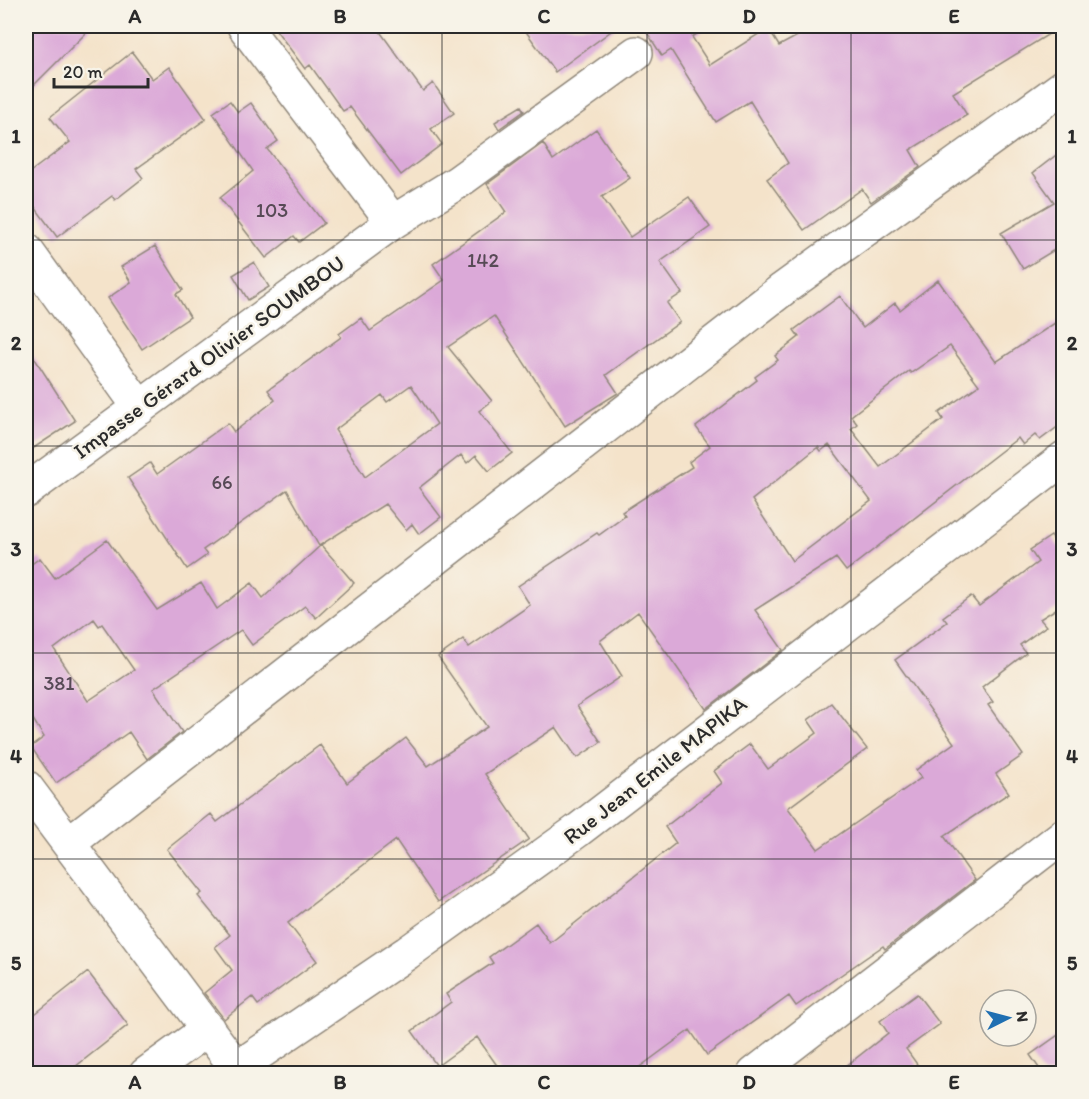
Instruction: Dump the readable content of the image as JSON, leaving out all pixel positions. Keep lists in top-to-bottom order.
{
  "streets": {
    "street": ["Impasse Gérard Olivier SOUMBOU", "Rue Jean Emile MAPIKA"]
  },
  "house_numbers": [
    "103",
    "142",
    "66",
    "381"
  ],
  "scale_bar": "20 m",
  "north": "right",
  "grid": {
    "columns": [
      "A",
      "B",
      "C",
      "D",
      "E"
    ],
    "rows": [
      "1",
      "2",
      "3",
      "4",
      "5"
    ]
  }
}
